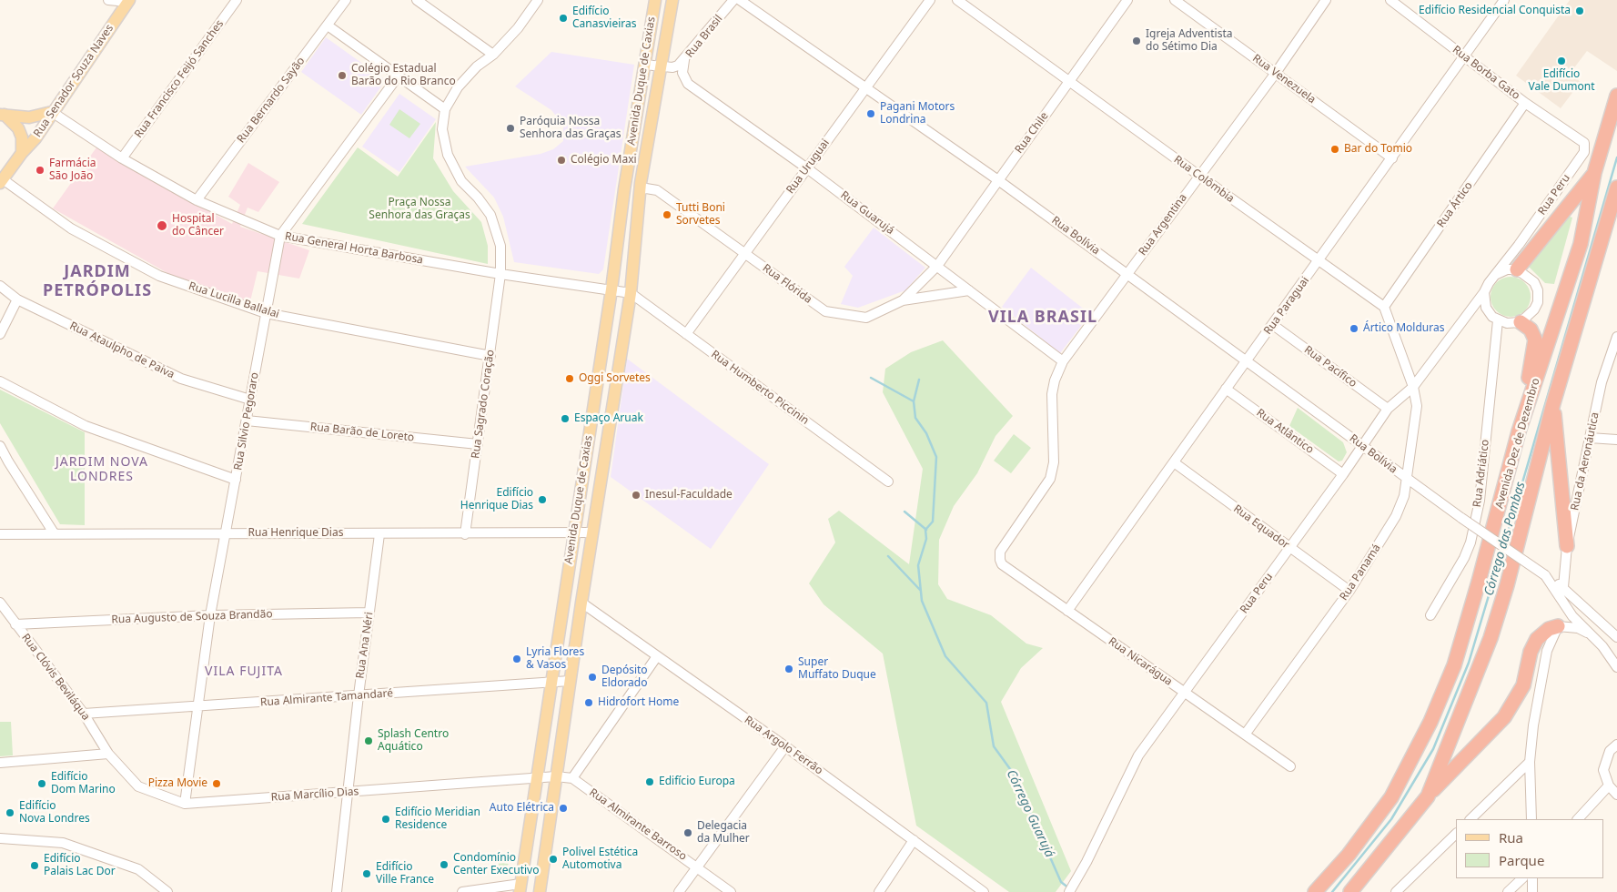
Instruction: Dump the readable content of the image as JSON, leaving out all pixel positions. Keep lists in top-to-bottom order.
{
  "streets": {
    "highway": ["Avenida Dez de Dezembro"],
    "main road": ["Rua Senador Souza Naves", "Avenida Duque de Caxias"],
    "street": [
      "Rua Brasil",
      "Rua Borba Gato",
      "Rua Francisco Feijó Sanches",
      "Rua Venezuela",
      "Rua Bernardo Sayão",
      "Rua Chile",
      "Rua Uruguai",
      "Rua Colômbia",
      "Rua Peru",
      "Rua Ártico",
      "Rua Guarujá",
      "Rua Argentina",
      "Rua Bolívia",
      "Rua General Horta Barbosa",
      "Rua Flórida",
      "Rua Lucilla Ballalai",
      "Rua Paraguai",
      "Rua Ataulpho de Paiva",
      "Rua Pacífico",
      "Rua Humberto Piccinin",
      "Rua Sagrado Coração",
      "Rua Silvio Pegoraro",
      "Rua Atlântico",
      "Rua Barão de Loreto",
      "Rua da Aeronáutica",
      "Rua Adriático",
      "Rua Equador",
      "Rua Henrique Dias",
      "Rua Panamá",
      "Rua Augusto de Souza Brandão",
      "Rua Ana Néri",
      "Rua Nicarágua",
      "Rua Clóvis Beviláqua",
      "Rua Almirante Tamandaré",
      "Rua Argolo Ferrão",
      "Rua Marcílio Dias",
      "Rua Almirante Barroso"
    ]
  },
  "crossings": [
    ["Rua Brasil", "Avenida Duque de Caxias"],
    ["Rua Brasil", "Rua Guarujá"],
    ["Rua Borba Gato", "Rua Peru"],
    ["Rua Borba Gato", "Rua Ártico"],
    ["Rua Borba Gato", "Rua Paraguai"],
    ["Rua Francisco Feijó Sanches", "Rua General Horta Barbosa"],
    ["Rua Venezuela", "Rua Argentina"],
    ["Rua Venezuela", "Rua Paraguai"],
    ["Rua Senador Souza Naves", "Rua General Horta Barbosa"],
    ["Rua Senador Souza Naves", "Rua Lucilla Ballalai"],
    ["Avenida Duque de Caxias", "Rua General Horta Barbosa"],
    ["Avenida Duque de Caxias", "Rua Flórida"],
    ["Avenida Duque de Caxias", "Rua Humberto Piccinin"],
    ["Avenida Duque de Caxias", "Rua Henrique Dias"],
    ["Avenida Duque de Caxias", "Rua Almirante Tamandaré"],
    ["Avenida Duque de Caxias", "Rua Argolo Ferrão"],
    ["Avenida Duque de Caxias", "Rua Marcílio Dias"],
    ["Avenida Duque de Caxias", "Rua Almirante Barroso"],
    ["Rua Bernardo Sayão", "Rua General Horta Barbosa"],
    ["Rua Chile", "Rua Colômbia"],
    ["Rua Chile", "Rua Guarujá"],
    ["Rua Chile", "Rua Bolívia"],
    ["Rua Chile", "Rua Flórida"],
    ["Rua Uruguai", "Rua Guarujá"],
    ["Rua Uruguai", "Rua Bolívia"],
    ["Rua Uruguai", "Rua Flórida"],
    ["Rua Uruguai", "Rua Humberto Piccinin"],
    ["Rua Colômbia", "Rua Ártico"],
    ["Rua Colômbia", "Rua Argentina"],
    ["Rua Colômbia", "Rua Paraguai"],
    ["Rua Peru", "Rua Bolívia"],
    ["Rua Peru", "Rua Pacífico"],
    ["Rua Peru", "Rua Atlântico"],
    ["Rua Peru", "Rua Adriático"],
    ["Rua Peru", "Rua Equador"],
    ["Rua Peru", "Rua Panamá"],
    ["Rua Peru", "Rua Nicarágua"],
    ["Rua Guarujá", "Rua Argentina"],
    ["Rua Guarujá", "Rua Flórida"],
    ["Rua Argentina", "Rua Bolívia"],
    ["Rua Argentina", "Rua Nicarágua"],
    ["Rua Bolívia", "Rua Paraguai"],
    ["Rua Bolívia", "Rua da Aeronáutica"],
    ["Rua Bolívia", "Rua Panamá"],
    ["Rua General Horta Barbosa", "Rua Humberto Piccinin"],
    ["Rua General Horta Barbosa", "Rua Sagrado Coração"],
    ["Rua General Horta Barbosa", "Rua Silvio Pegoraro"],
    ["Rua Lucilla Ballalai", "Rua Sagrado Coração"],
    ["Rua Lucilla Ballalai", "Rua Silvio Pegoraro"],
    ["Rua Paraguai", "Rua Pacífico"],
    ["Rua Paraguai", "Rua Atlântico"],
    ["Rua Paraguai", "Rua Equador"],
    ["Rua Paraguai", "Rua Nicarágua"],
    ["Rua Ataulpho de Paiva", "Rua Silvio Pegoraro"],
    ["Rua Sagrado Coração", "Rua Barão de Loreto"],
    ["Rua Sagrado Coração", "Rua Henrique Dias"],
    ["Rua Silvio Pegoraro", "Rua Barão de Loreto"],
    ["Rua Silvio Pegoraro", "Rua Henrique Dias"],
    ["Rua Silvio Pegoraro", "Rua Augusto de Souza Brandão"],
    ["Rua Silvio Pegoraro", "Rua Almirante Tamandaré"],
    ["Rua Silvio Pegoraro", "Rua Marcílio Dias"],
    ["Rua Equador", "Rua Panamá"],
    ["Rua Henrique Dias", "Rua Ana Néri"],
    ["Rua Panamá", "Rua Nicarágua"],
    ["Rua Augusto de Souza Brandão", "Rua Ana Néri"],
    ["Rua Augusto de Souza Brandão", "Rua Clóvis Beviláqua"],
    ["Rua Ana Néri", "Rua Almirante Tamandaré"],
    ["Rua Ana Néri", "Rua Marcílio Dias"],
    ["Rua Clóvis Beviláqua", "Rua Almirante Tamandaré"],
    ["Rua Clóvis Beviláqua", "Rua Marcílio Dias"],
    ["Rua Marcílio Dias", "Rua Almirante Barroso"]
  ],
  "districts": [
    "JARDIM PETRÓPOLIS",
    "VILA BRASIL",
    "JARDIM NOVA LONDRES",
    "VILA FUJITA"
  ],
  "water": ["Córrego das Pombas", "Córrego Guarujá"],
  "parks": ["Praça Nossa Senhora das Graças"],
  "places": [
    "Edifício Residencial Conquista",
    "Edifício Canasvieiras",
    "Igreja Adventista do Sétimo Dia",
    "Edifício Vale Dumont",
    "Colégio Estadual Barão do Rio Branco",
    "Pagani Motors Londrina",
    "Paróquia Nossa Senhora das Graças",
    "Bar do Tomio",
    "Colégio Maxi",
    "Farmácia São João",
    "Tutti Boni Sorvetes",
    "Hospital do Câncer",
    "Ártico Molduras",
    "Oggi Sorvetes",
    "Espaço Aruak",
    "Inesul-Faculdade",
    "Edifício Henrique Dias",
    "Lyria Flores & Vasos",
    "Super Muffato Duque",
    "Depósito Eldorado",
    "Hidrofort Home",
    "Splash Centro Aquático",
    "Edifício Europa",
    "Edifício Dom Marino",
    "Pizza Movie",
    "Auto Elétrica",
    "Edifício Nova Londres",
    "Edifício Meridian Residence",
    "Delegacia da Mulher",
    "Polivel Estética Automotiva",
    "Condomínio Center Executivo",
    "Edifício Palais Lac Dor",
    "Edifício Ville France"
  ],
  "legend": ["Rua", "Parque"]
}
